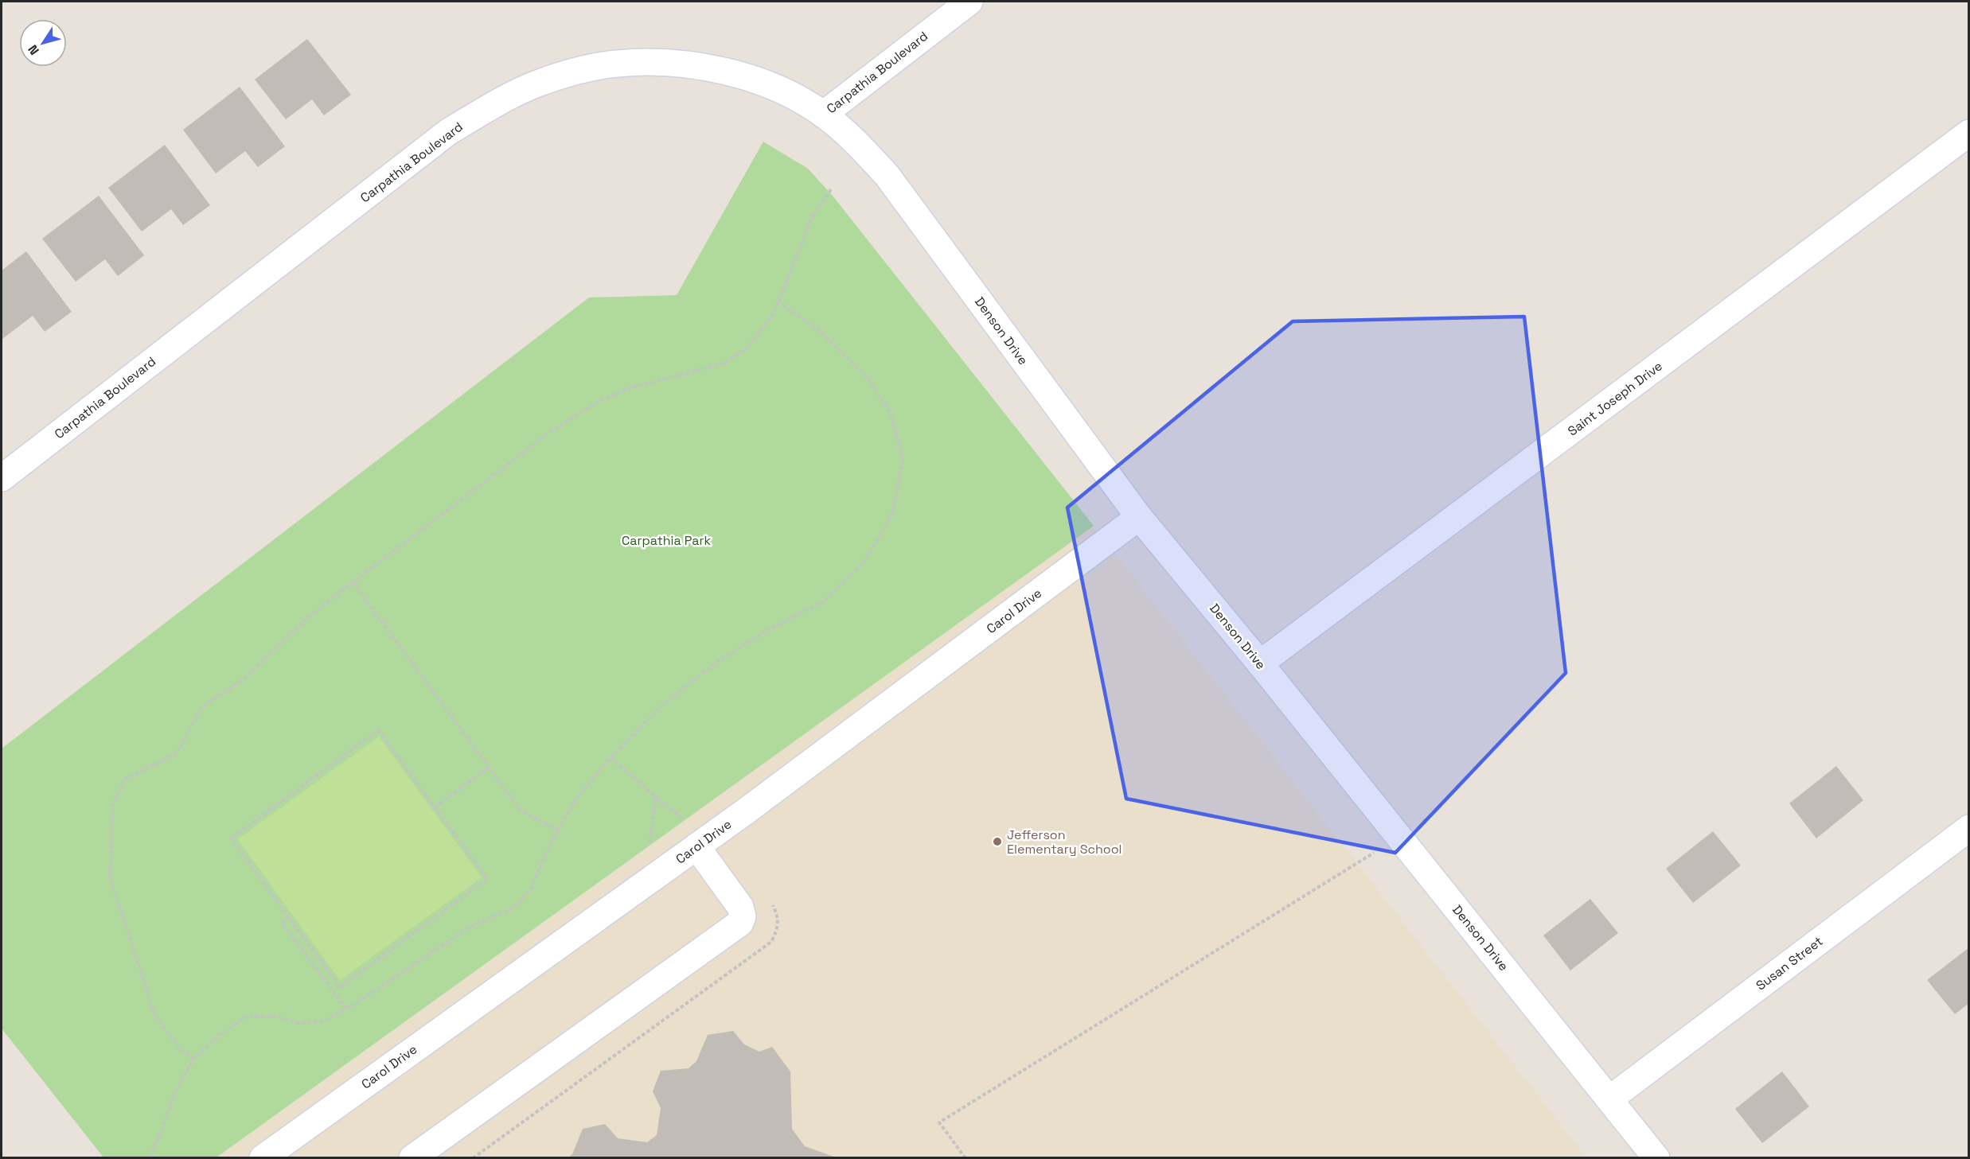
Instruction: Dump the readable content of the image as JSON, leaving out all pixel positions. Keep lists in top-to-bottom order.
{
  "streets": {
    "street": [
      "Carpathia Boulevard",
      "Denson Drive",
      "Saint Joseph Drive",
      "Carol Drive",
      "Susan Street"
    ]
  },
  "crossings": [
    ["Carpathia Boulevard", "Denson Drive"],
    ["Denson Drive", "Saint Joseph Drive"],
    ["Denson Drive", "Carol Drive"],
    ["Denson Drive", "Susan Street"]
  ],
  "parks": ["Carpathia Park"],
  "places": ["Jefferson Elementary School"],
  "north": "bottom left"
}
